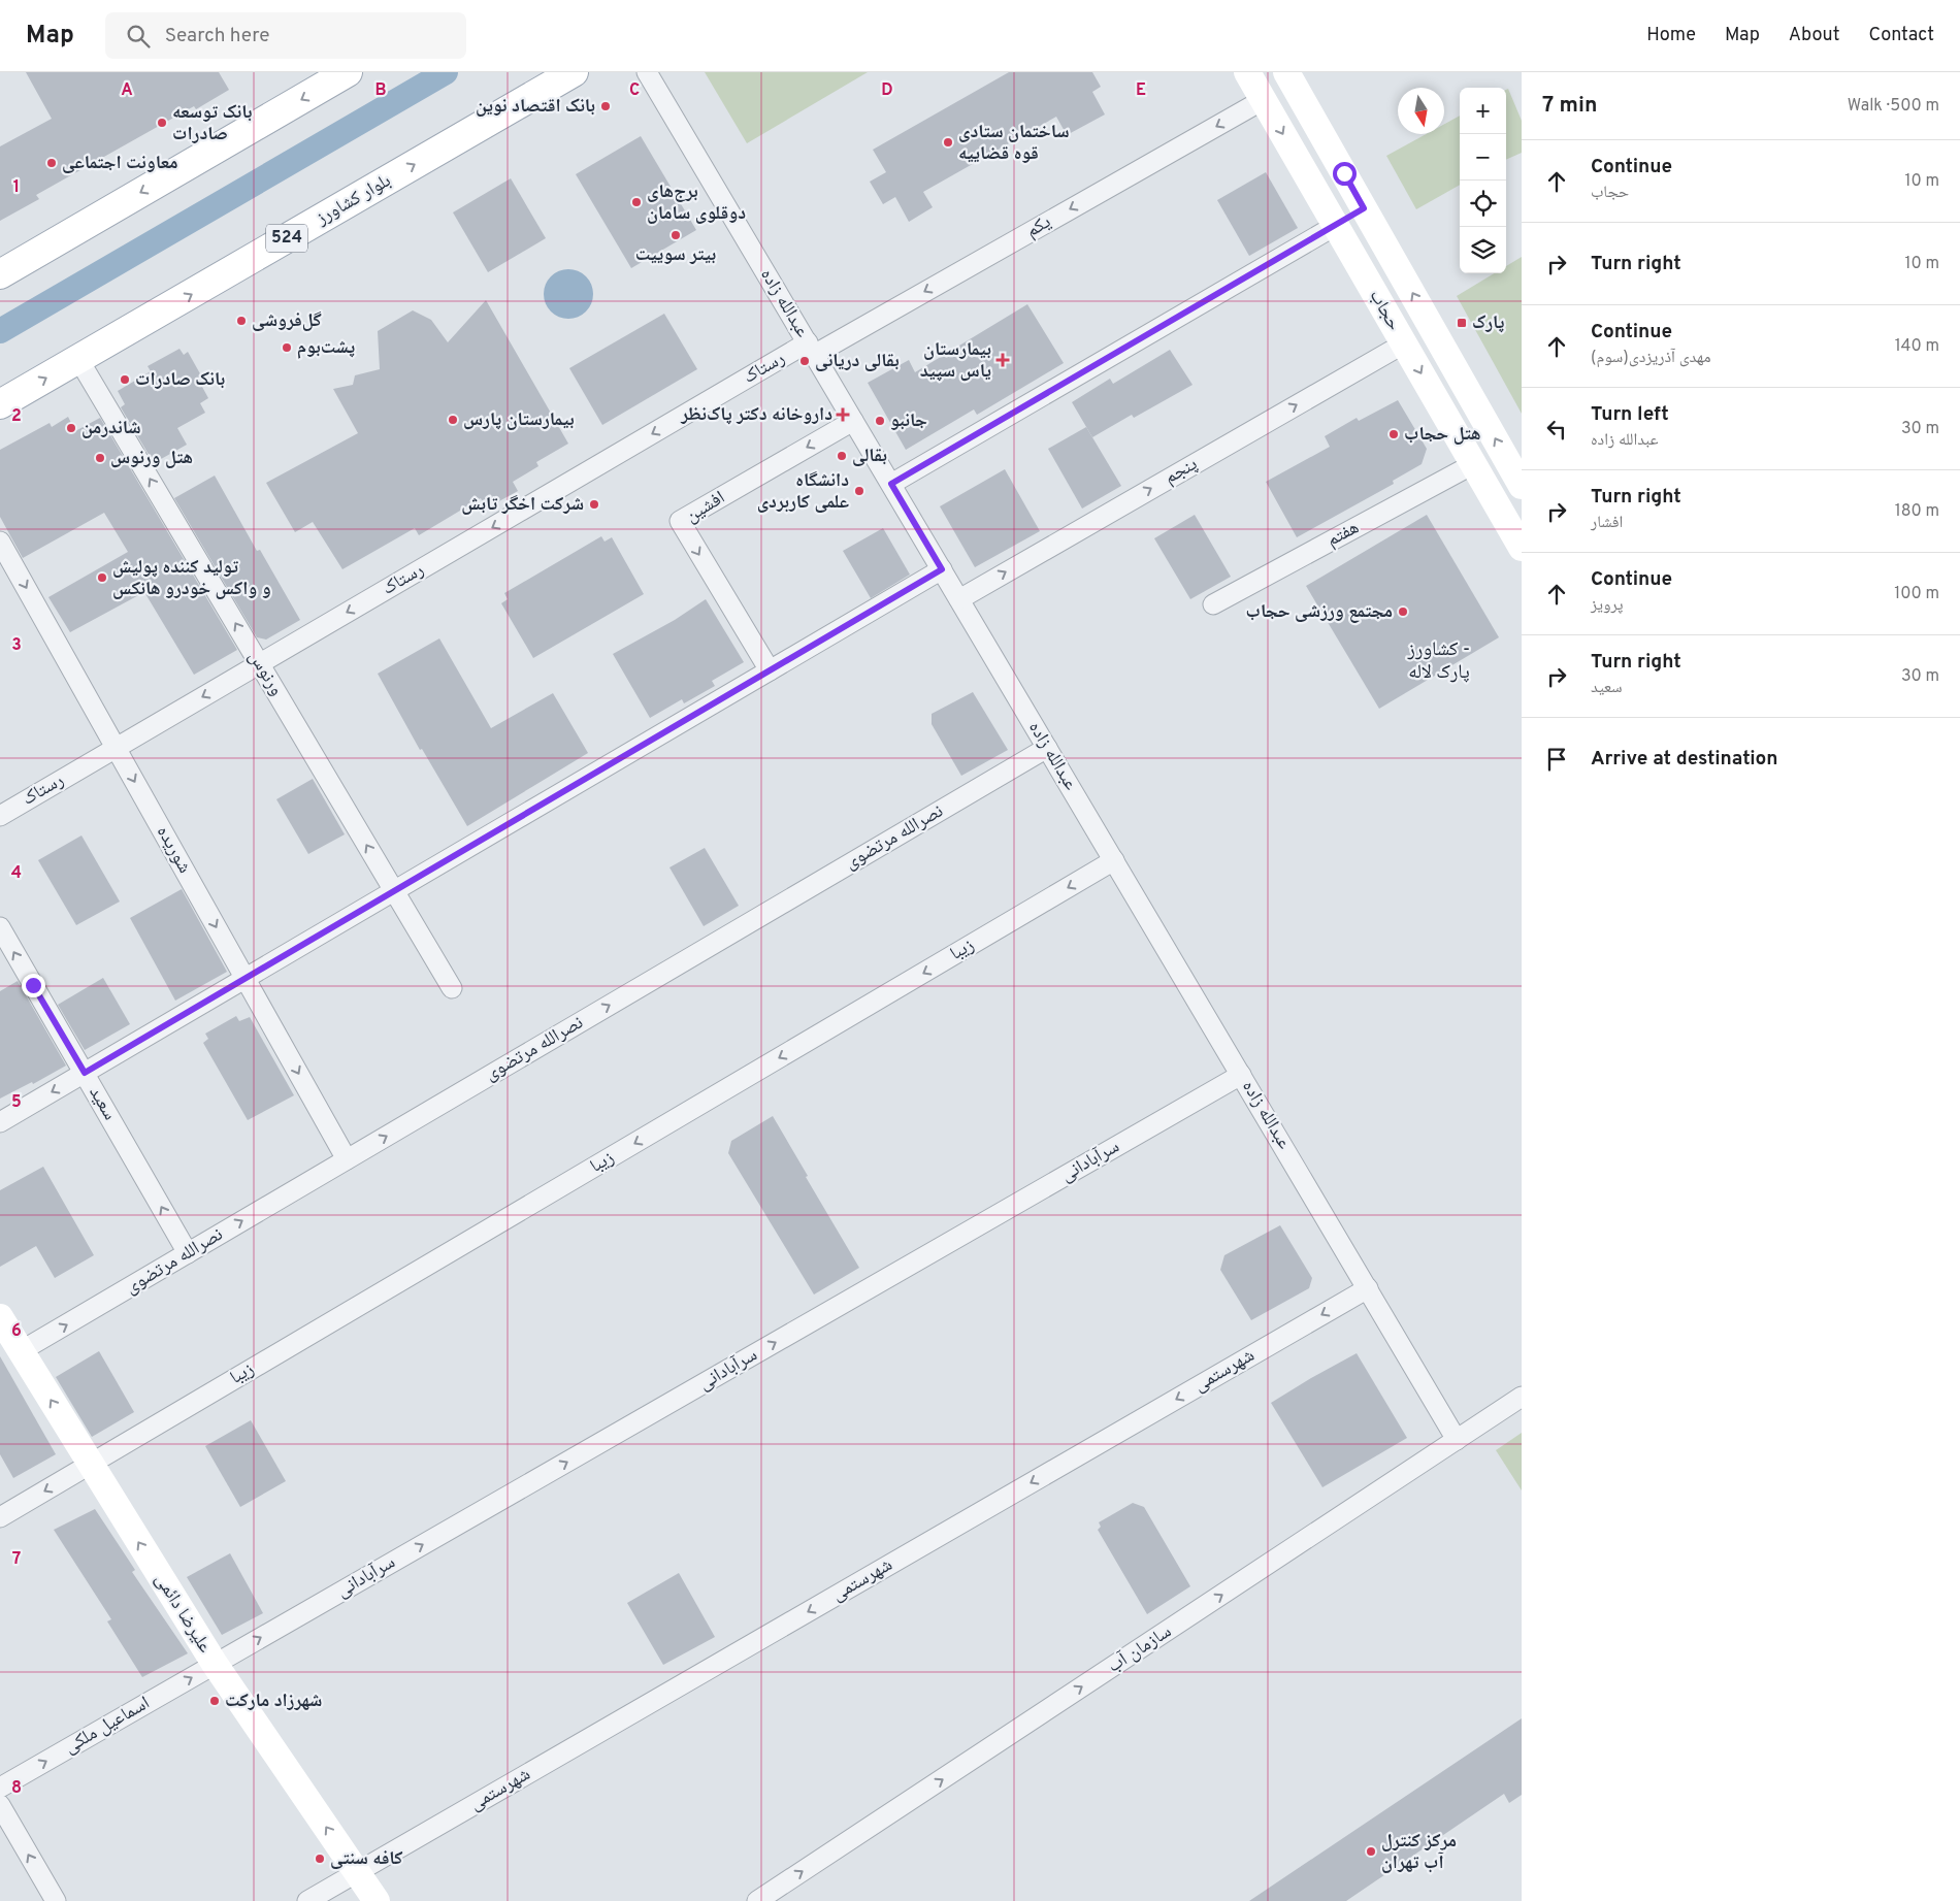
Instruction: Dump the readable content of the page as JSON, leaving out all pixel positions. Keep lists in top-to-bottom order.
{
  "streets": {
    "main road": [
      "بلوار کشاورز",
      "524",
      "حجاب",
      "علیرضا دائمی"
    ],
    "street": [
      "یکم",
      "عبدالله زاده",
      "رستاک",
      "پنجم",
      "افشین",
      "هفتم",
      "ورنوس",
      "نصرالله مرتضوی",
      "شوریده",
      "زیبا",
      "سعید",
      "سرآبادانی",
      "شهرستمی",
      "سازمان آب",
      "اسماعیل ملکی"
    ]
  },
  "crossings": [
    ["بلوار کشاورز", "ورنوس"],
    ["یکم", "عبدالله زاده"],
    ["یکم", "حجاب"],
    ["یکم", "رستاک"],
    ["عبدالله زاده", "رستاک"],
    ["عبدالله زاده", "پنجم"],
    ["عبدالله زاده", "افشین"],
    ["عبدالله زاده", "نصرالله مرتضوی"],
    ["عبدالله زاده", "زیبا"],
    ["عبدالله زاده", "سرآبادانی"],
    ["عبدالله زاده", "شهرستمی"],
    ["عبدالله زاده", "سازمان آب"],
    ["حجاب", "پنجم"],
    ["حجاب", "هفتم"],
    ["رستاک", "ورنوس"],
    ["رستاک", "شوریده"],
    ["نصرالله مرتضوی", "شوریده"],
    ["نصرالله مرتضوی", "سعید"],
    ["نصرالله مرتضوی", "علیرضا دائمی"],
    ["زیبا", "علیرضا دائمی"],
    ["سرآبادانی", "علیرضا دائمی"],
    ["سرآبادانی", "اسماعیل ملکی"],
    ["شهرستمی", "علیرضا دائمی"],
    ["علیرضا دائمی", "اسماعیل ملکی"]
  ],
  "one_way": [
    "رستاک",
    "ورنوس",
    "نصرالله مرتضوی",
    "شوریده",
    "زیبا",
    "سعید",
    "سرآبادانی",
    "شهرستمی",
    "علیرضا دائمی",
    "سازمان آب",
    "اسماعیل ملکی"
  ],
  "districts": ["کشاورز - پارک لاله"],
  "places": {
    "other": [
      "بانک اقتصاد نوین",
      "بانک توسعه صادرات",
      "ساختمان ستادی قوه قضاییه",
      "معاونت اجتماعی",
      "برج‌های دوقلوی سامان",
      "بیتر سوییت",
      "گل‌فروشی",
      "پشت‌بوم",
      "بقالی دریانی",
      "بانک صادرات",
      "بیمارستان پارس",
      "جانبو",
      "شاندرمن",
      "هتل حجاب",
      "بقالی",
      "هتل ورنوس",
      "دانشگاه علمی کاربردی",
      "شرکت اخگر تابش",
      "تولید کننده پولیش و واکس خودرو هانکس",
      "مجتمع ورزشی حجاب",
      "شهرزاد مارکت",
      "مرکز کنترل آب تهران",
      "کافه سنتی"
    ],
    "transit": ["پارک"],
    "health": ["بیمارستان یاس سپید", "داروخانه دکتر پاک‌نظر"]
  },
  "north": "bottom",
  "page": {
    "header": "Map",
    "search": "Search here",
    "nav": [
      "Home",
      "Map",
      "About",
      "Contact"
    ],
    "heading": ["7 min", "Walk · 500 m"],
    "map_buttons": ["+", "−"],
    "list": [
      ["Continue", "حجاب", "10 m"],
      ["Turn right", "10 m"],
      ["Continue", "مهدی آذریزدی(سوم)", "140 m"],
      ["Turn left", "عبدالله زاده", "30 m"],
      ["Turn right", "افشار", "180 m"],
      ["Continue", "پرویز", "100 m"],
      ["Turn right", "سعید", "30 m"],
      "Arrive at destination"
    ]
  },
  "grid": {
    "columns": [
      "A",
      "B",
      "C",
      "D",
      "E"
    ],
    "rows": [
      "1",
      "2",
      "3",
      "4",
      "5",
      "6",
      "7",
      "8"
    ]
  }
}
